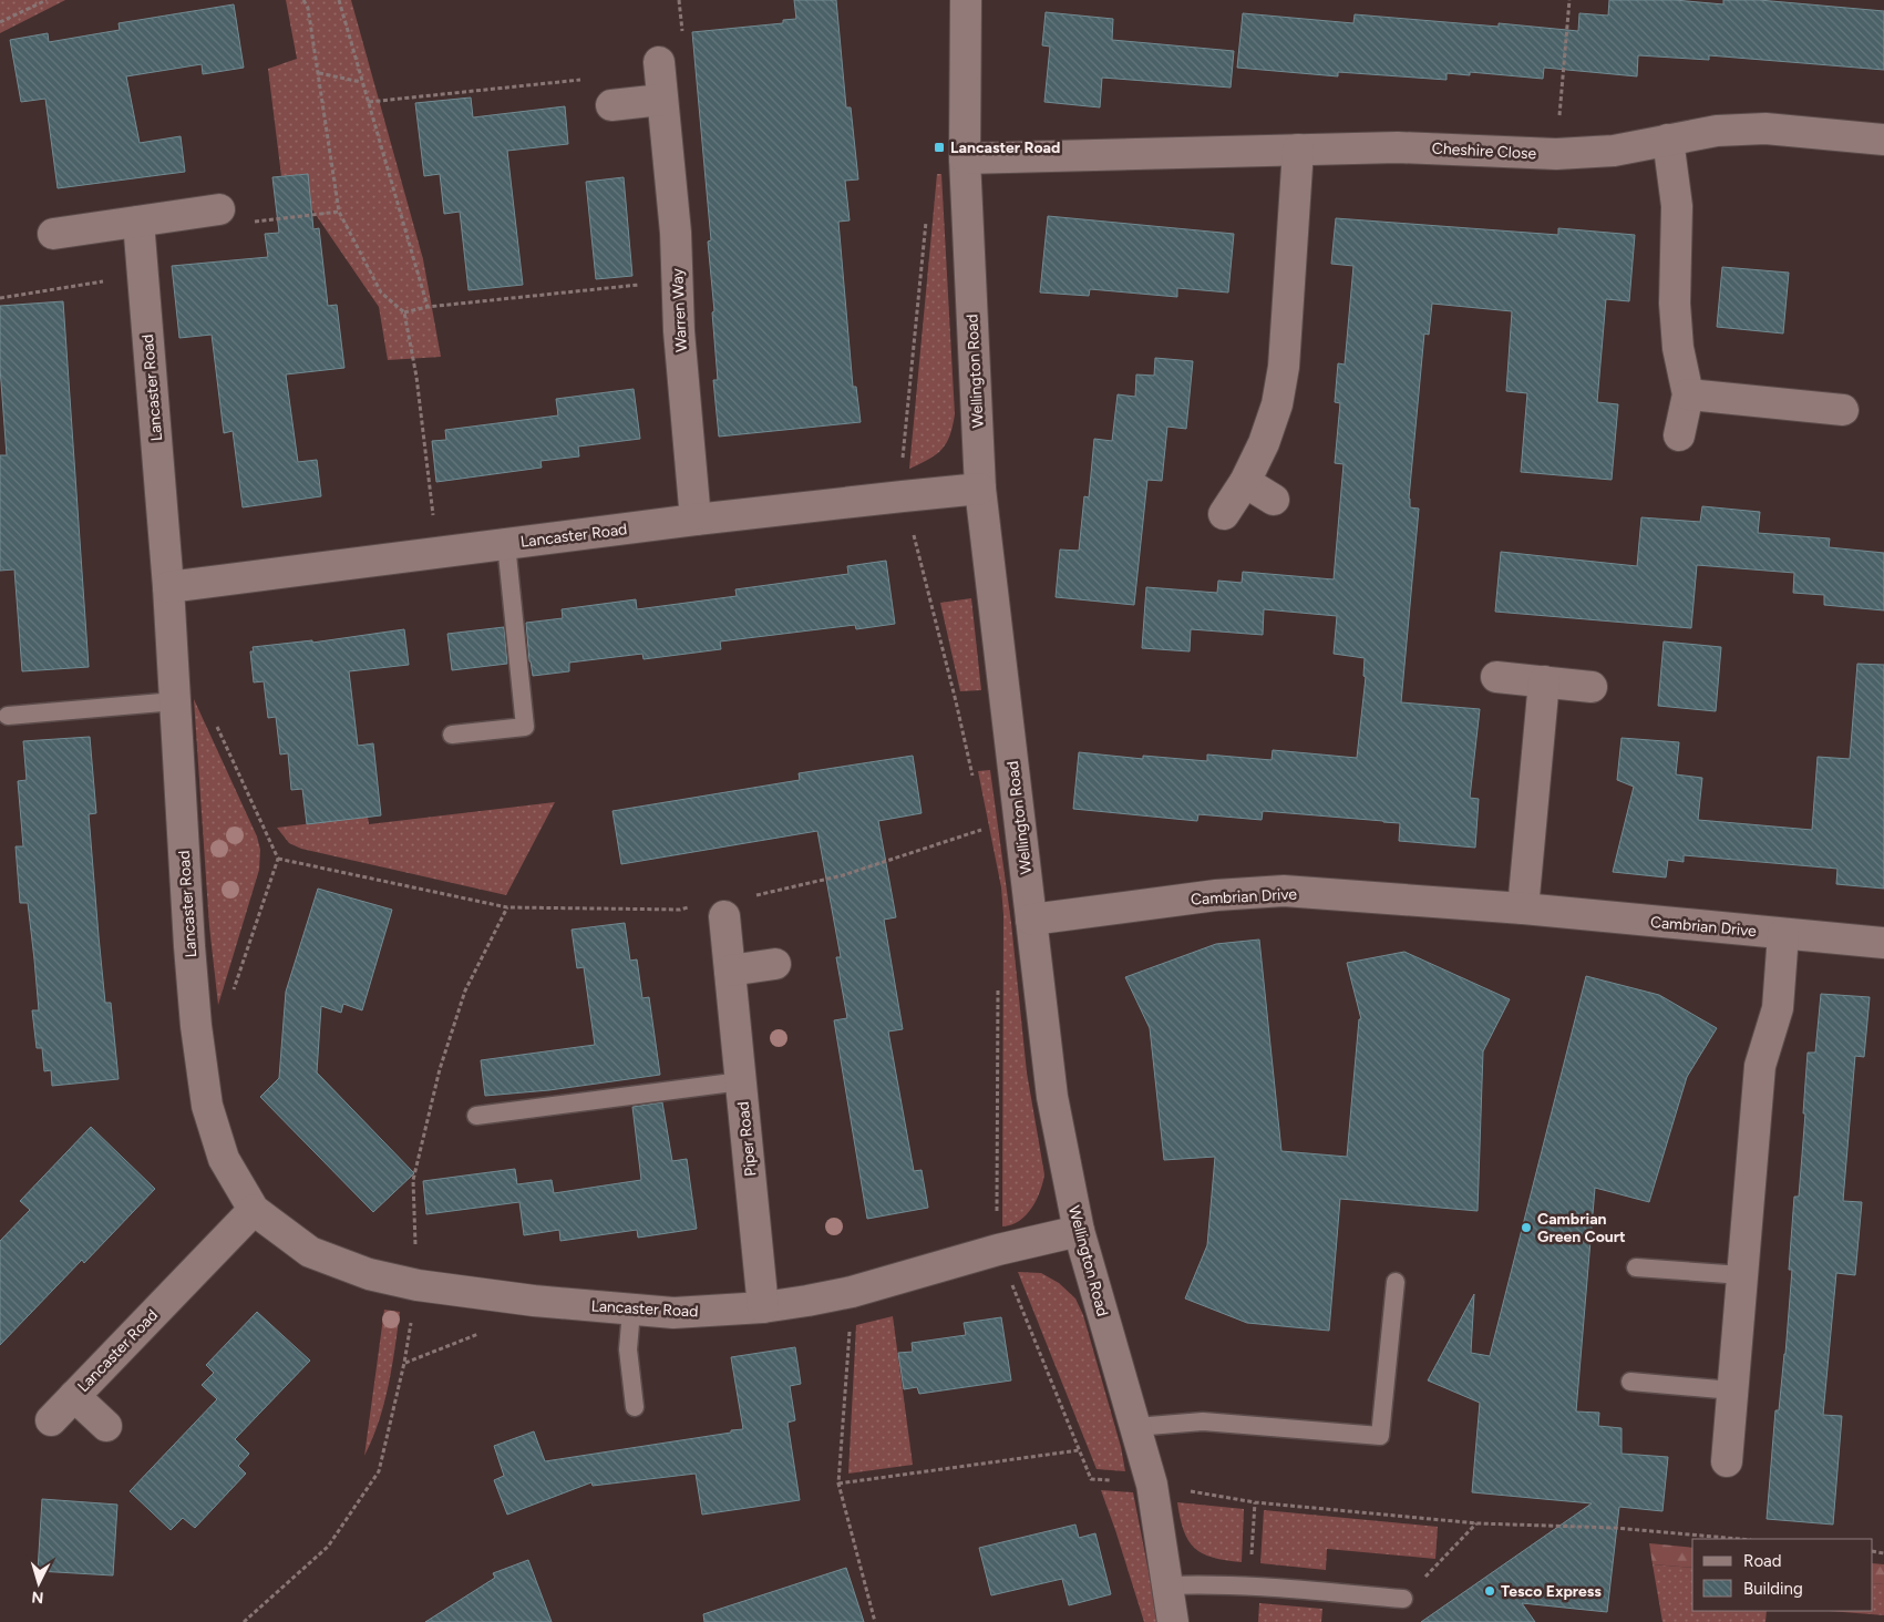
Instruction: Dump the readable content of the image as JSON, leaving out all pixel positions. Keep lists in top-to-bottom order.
{
  "streets": {
    "street": [
      "Cheshire Close",
      "Warren Way",
      "Wellington Road",
      "Lancaster Road",
      "Cambrian Drive",
      "Piper Road"
    ]
  },
  "crossings": [
    ["Cheshire Close", "Wellington Road"],
    ["Warren Way", "Lancaster Road"],
    ["Wellington Road", "Lancaster Road"],
    ["Wellington Road", "Cambrian Drive"],
    ["Lancaster Road", "Piper Road"]
  ],
  "places": {
    "transit": ["Lancaster Road"],
    "other": ["Cambrian Green Court", "Tesco Express"]
  },
  "legend": ["Road", "Building"],
  "north": "bottom"
}
